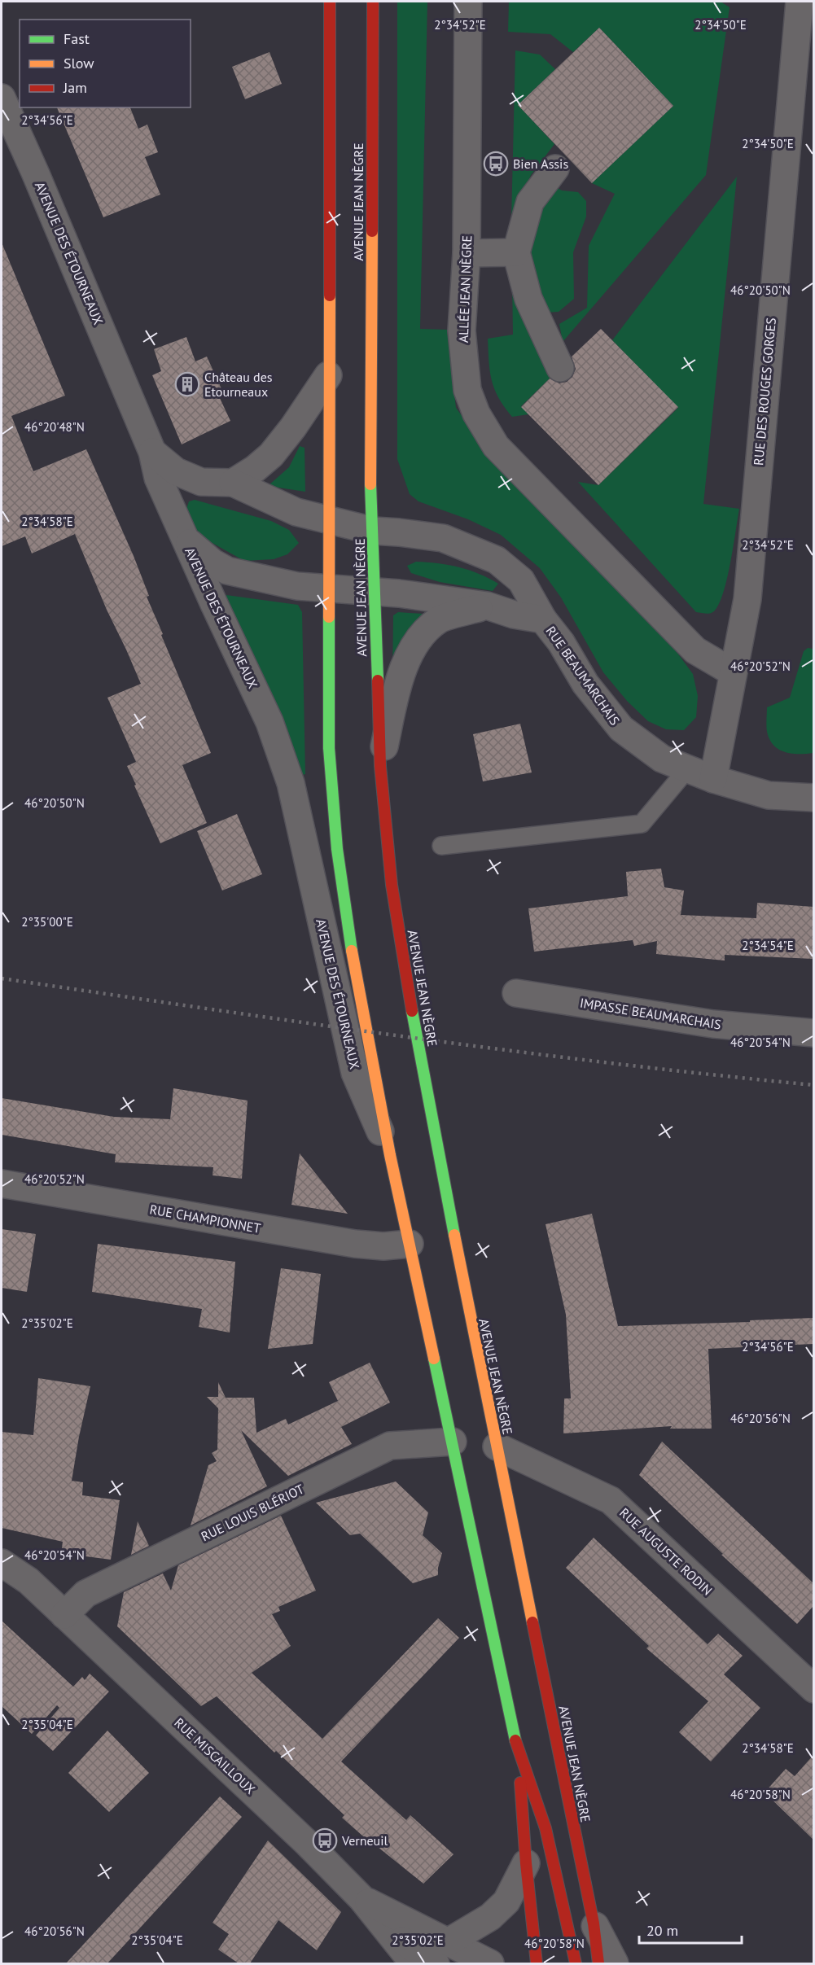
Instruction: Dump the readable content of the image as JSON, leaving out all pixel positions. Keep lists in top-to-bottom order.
{
  "streets": {
    "main road": ["AVENUE JEAN NÈGRE"],
    "street": [
      "AVENUE DES ÉTOURNEAUX",
      "ALLÉE JEAN NÈGRE",
      "RUE DES ROUGES GORGES",
      "RUE BEAUMARCHAIS",
      "IMPASSE BEAUMARCHAIS",
      "RUE CHAMPIONNET",
      "RUE LOUIS BLÉRIOT",
      "RUE AUGUSTE RODIN",
      "RUE MISCAILLOUX"
    ]
  },
  "crossings": [
    ["AVENUE JEAN NÈGRE", "RUE BEAUMARCHAIS"],
    ["AVENUE JEAN NÈGRE", "RUE AUGUSTE RODIN"],
    ["AVENUE DES ÉTOURNEAUX", "RUE BEAUMARCHAIS"],
    ["ALLÉE JEAN NÈGRE", "RUE DES ROUGES GORGES"],
    ["RUE DES ROUGES GORGES", "RUE BEAUMARCHAIS"],
    ["RUE LOUIS BLÉRIOT", "RUE MISCAILLOUX"]
  ],
  "places": {
    "bus stop": ["Bien Assis", "Verneuil"],
    "building": ["Château des Etourneaux"]
  },
  "legend": ["Fast", "Slow", "Jam"],
  "scale_bar": "20 m",
  "coordinates": [
    "2°34'52\"E",
    "2°34'50\"E",
    "2°34'56\"E",
    "46°20'50\"N",
    "46°20'48\"N",
    "2°34'58\"E",
    "46°20'52\"N",
    "2°35'00\"E",
    "2°34'54\"E",
    "46°20'54\"N",
    "2°35'02\"E",
    "46°20'56\"N",
    "2°35'04\"E",
    "46°20'58\"N"
  ]
}
